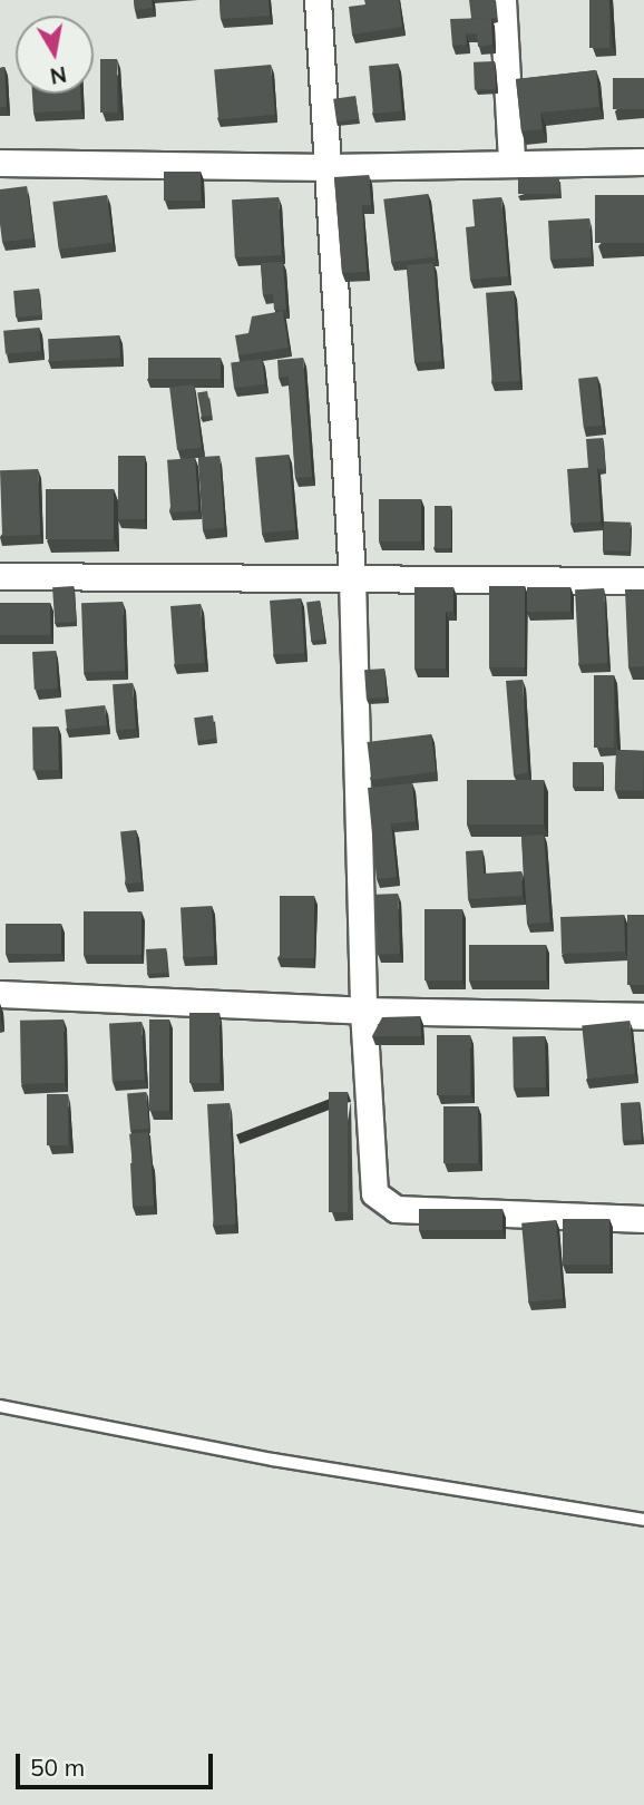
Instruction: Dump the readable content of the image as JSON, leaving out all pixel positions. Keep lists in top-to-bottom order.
{
  "scale_bar": "50 m",
  "north": "bottom"
}
